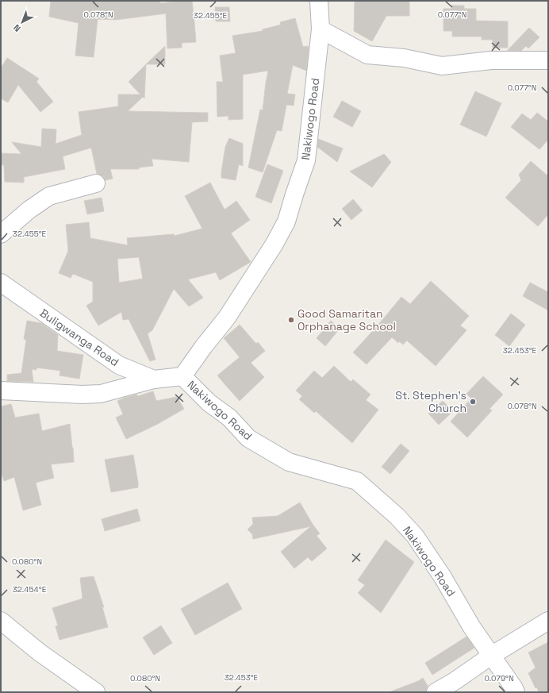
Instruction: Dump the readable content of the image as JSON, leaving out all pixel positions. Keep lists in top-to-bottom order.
{
  "streets": {
    "street": ["Nakiwogo Road", "Buligwanga Road"]
  },
  "crossings": [
    ["Nakiwogo Road", "Buligwanga Road"]
  ],
  "places": ["Good Samaritan Orphanage School", "St. Stephen's Church"],
  "north": "bottom left",
  "coordinates": [
    "0.078°N",
    "0.077°N",
    "32.455°E",
    "32.453°E",
    "0.080°N",
    "32.454°E",
    "0.079°N"
  ]
}
